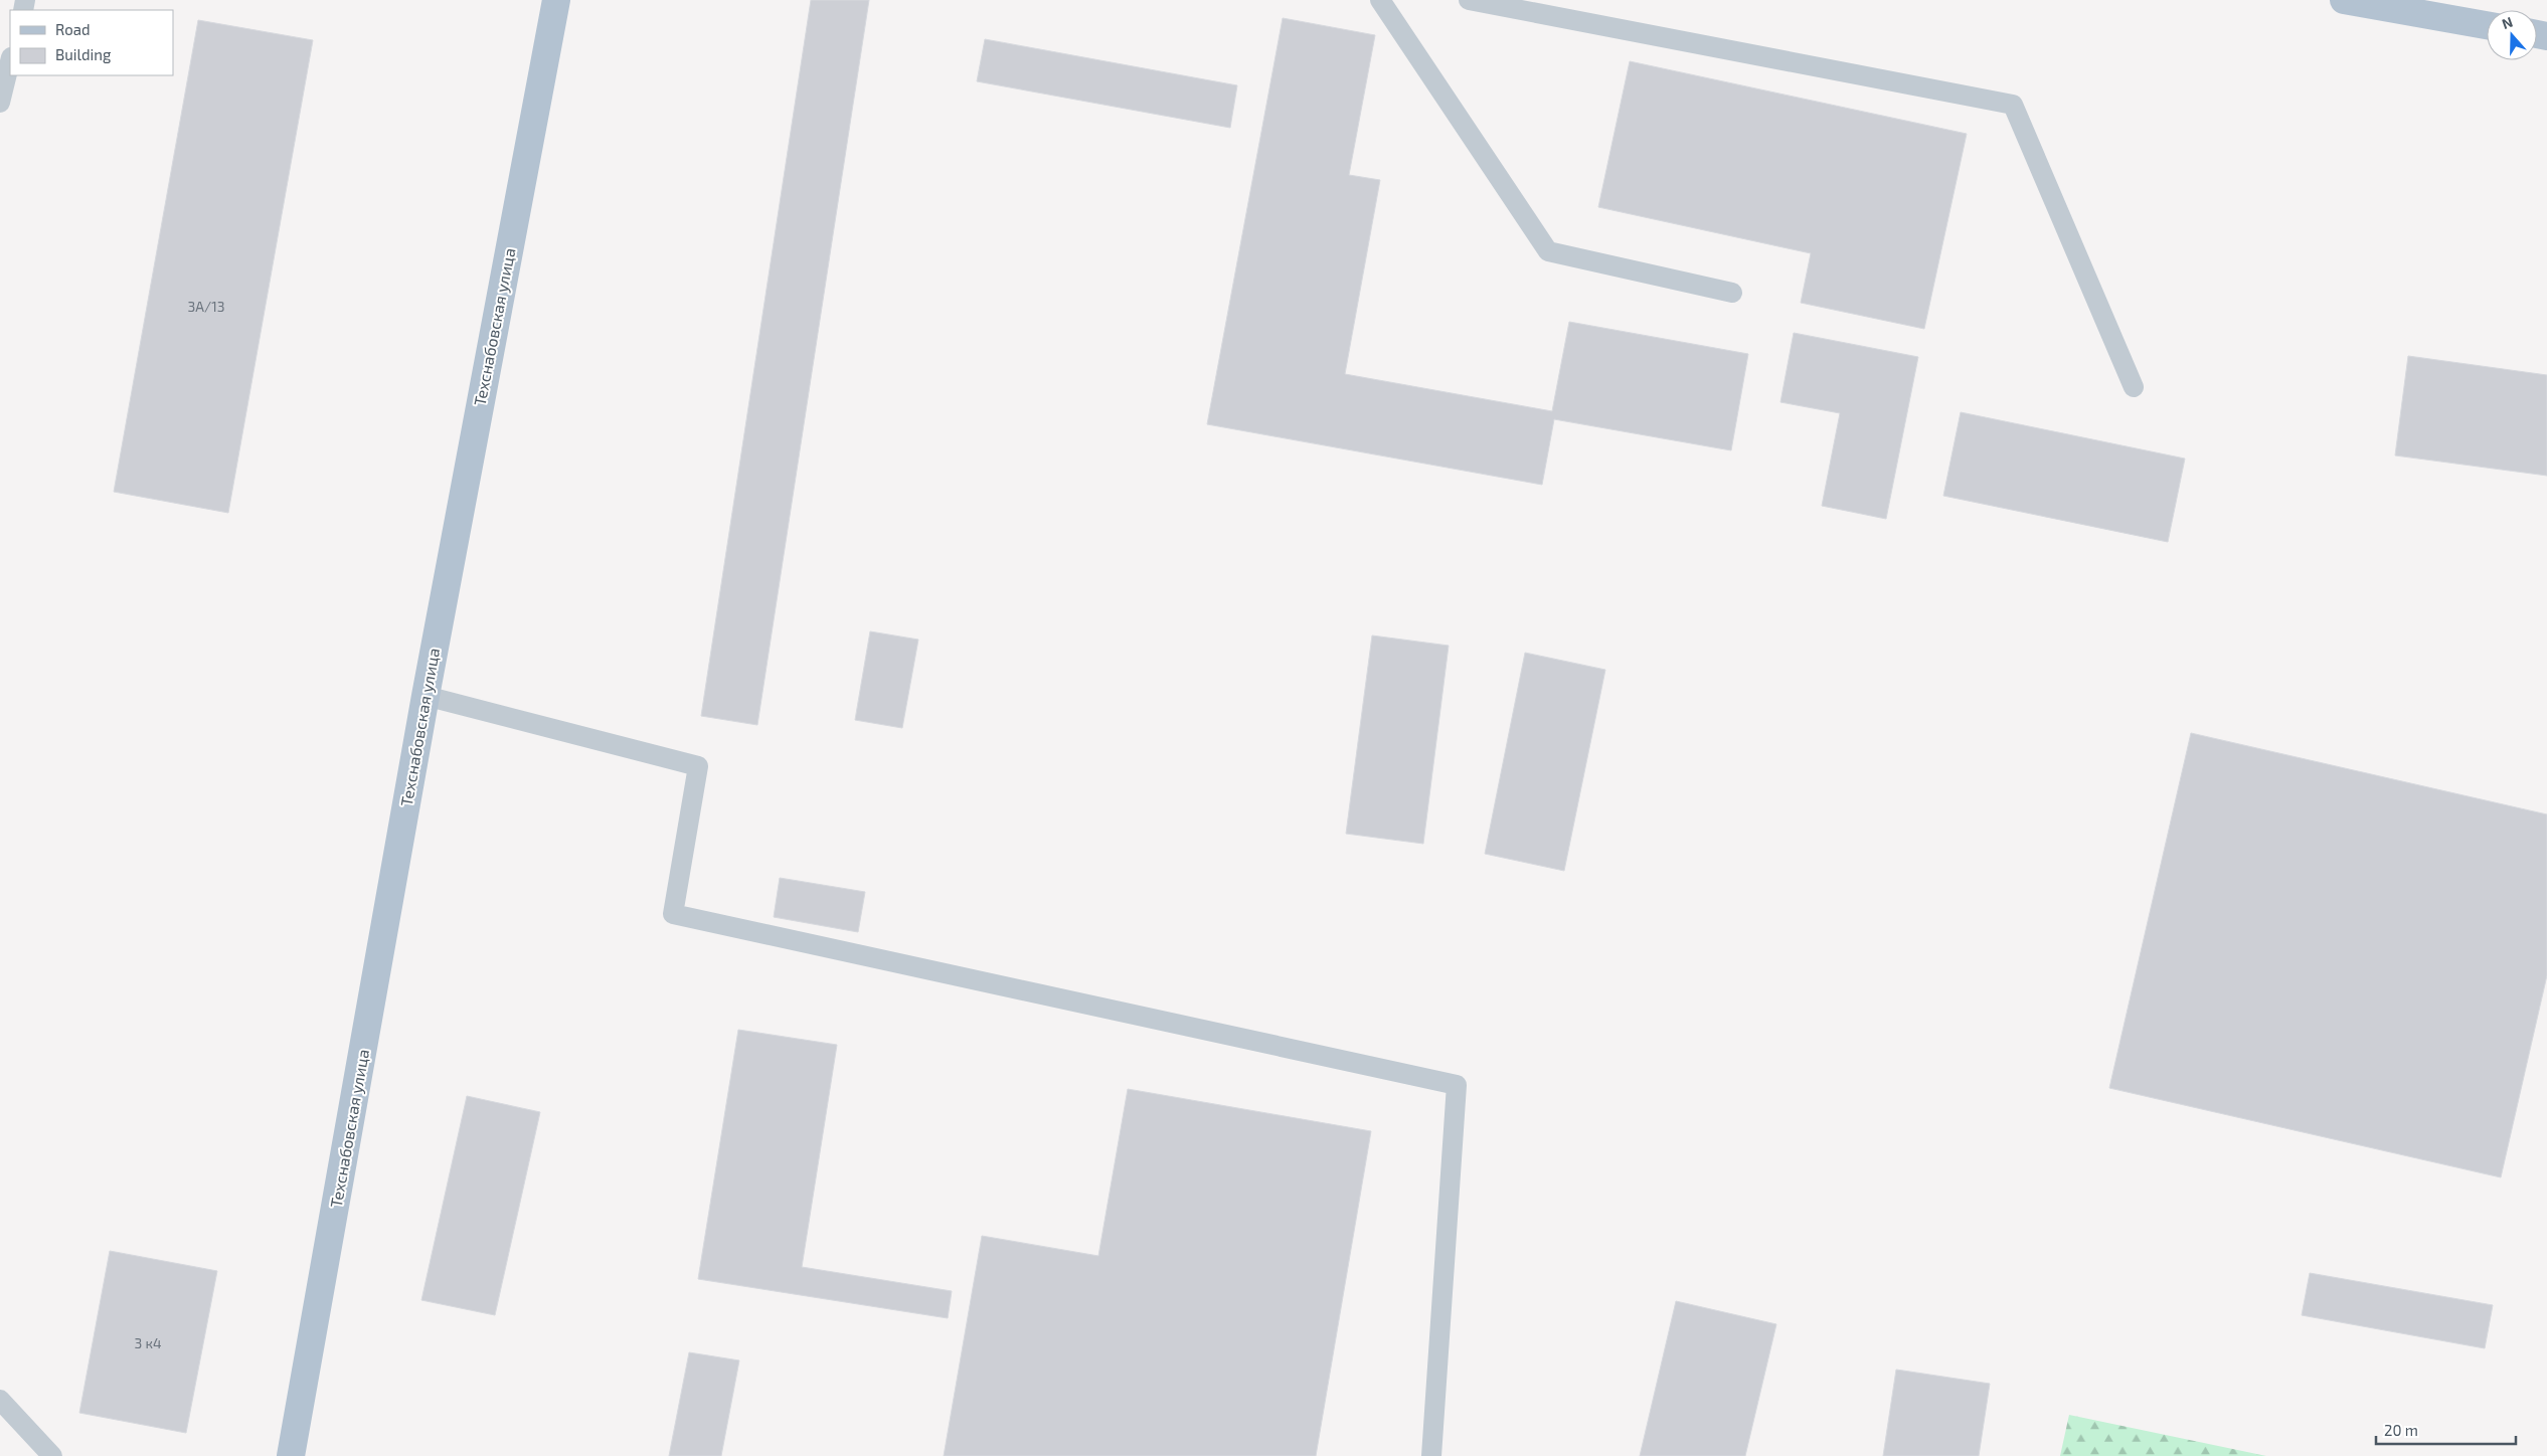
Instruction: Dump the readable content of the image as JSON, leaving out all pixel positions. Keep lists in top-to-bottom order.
{
  "streets": {
    "main road": ["Техснабовская улица"]
  },
  "house_numbers": ["3А/13", "3 к4"],
  "legend": ["Road", "Building"],
  "scale_bar": "20 m",
  "north": "top"
}
